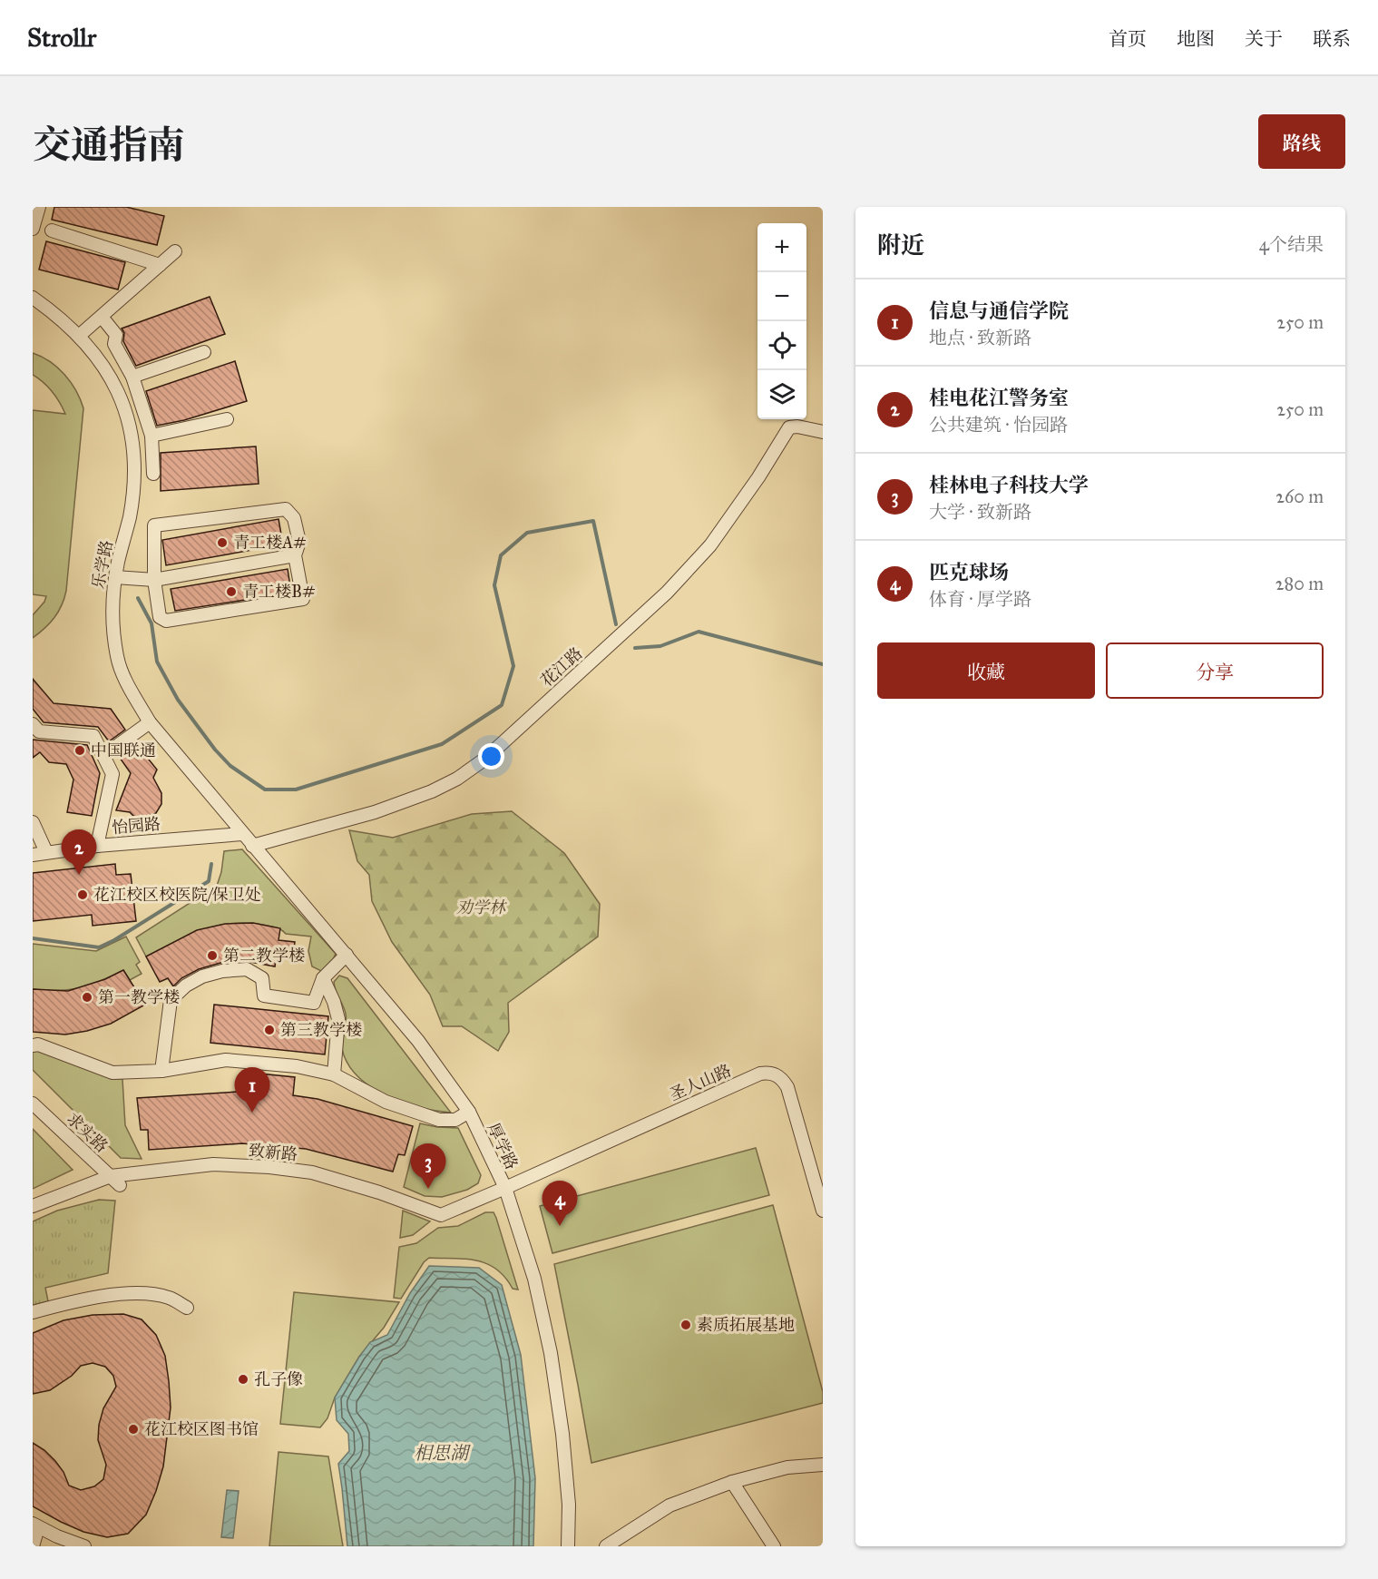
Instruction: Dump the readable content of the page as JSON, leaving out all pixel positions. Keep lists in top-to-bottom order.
{
  "streets": {
    "street": [
      "乐学路",
      "花江路",
      "怡园路",
      "圣人山路",
      "求实路",
      "厚学路",
      "致新路"
    ]
  },
  "crossings": [
    ["乐学路", "怡园路"],
    ["乐学路", "厚学路"],
    ["花江路", "厚学路"],
    ["怡园路", "厚学路"],
    ["圣人山路", "厚学路"],
    ["圣人山路", "致新路"],
    ["求实路", "致新路"],
    ["厚学路", "致新路"]
  ],
  "water": ["相思湖"],
  "parks": ["劝学林"],
  "places": [
    "青工楼A#",
    "青工楼B#",
    "中国联通",
    "花江校区校医院/保卫处",
    "第二教学楼",
    "第一教学楼",
    "第三教学楼",
    "素质拓展基地",
    "孔子像",
    "花江校区图书馆"
  ],
  "page": {
    "header": "Strollr",
    "nav": [
      "首页",
      "地图",
      "关于",
      "联系"
    ],
    "title": "交通指南",
    "buttons": [
      "路线",
      ["收藏", "分享"]
    ],
    "heading": ["附近", "4个结果"],
    "map_buttons": ["+", "−"],
    "list": [
      {
        "mark": "1",
        "name": "信息与通信学院",
        "note": "地点 · 致新路",
        "value": "250 m"
      },
      {
        "mark": "2",
        "name": "桂电花江警务室",
        "note": "公共建筑 · 怡园路",
        "value": "250 m"
      },
      {
        "mark": "3",
        "name": "桂林电子科技大学",
        "note": "大学 · 致新路",
        "value": "260 m"
      },
      {
        "mark": "4",
        "name": "匹克球场",
        "note": "体育 · 厚学路",
        "value": "280 m"
      }
    ],
    "pins": [
      "2",
      "1",
      "3",
      "4"
    ]
  }
}
